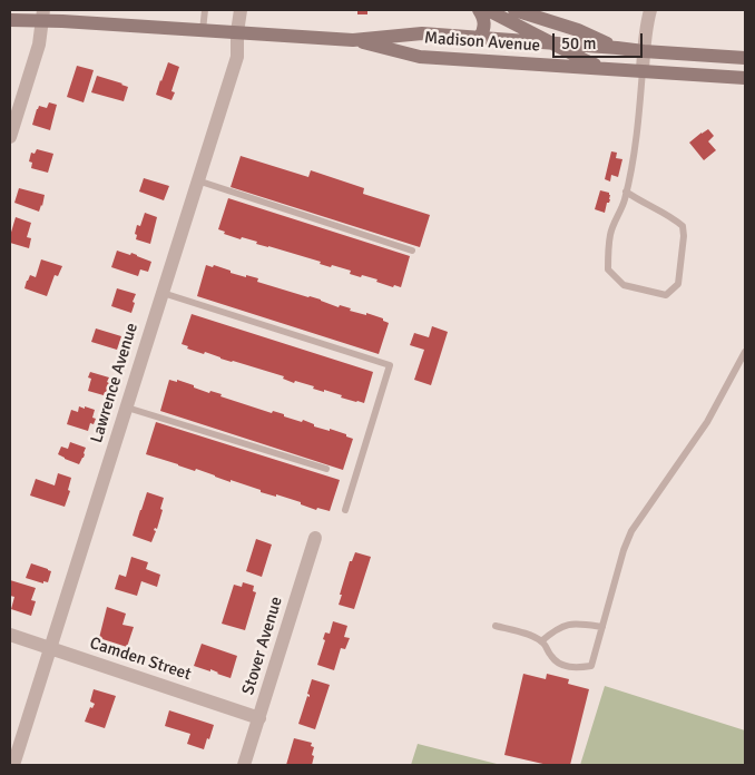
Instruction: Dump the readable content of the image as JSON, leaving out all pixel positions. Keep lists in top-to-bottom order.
{
  "streets": {
    "main road": ["Madison Avenue"],
    "street": ["Lawrence Avenue", "Stover Avenue", "Camden Street"]
  },
  "crossings": [
    ["Madison Avenue", "Lawrence Avenue"],
    ["Lawrence Avenue", "Camden Street"],
    ["Stover Avenue", "Camden Street"]
  ],
  "scale_bar": "50 m"
}
